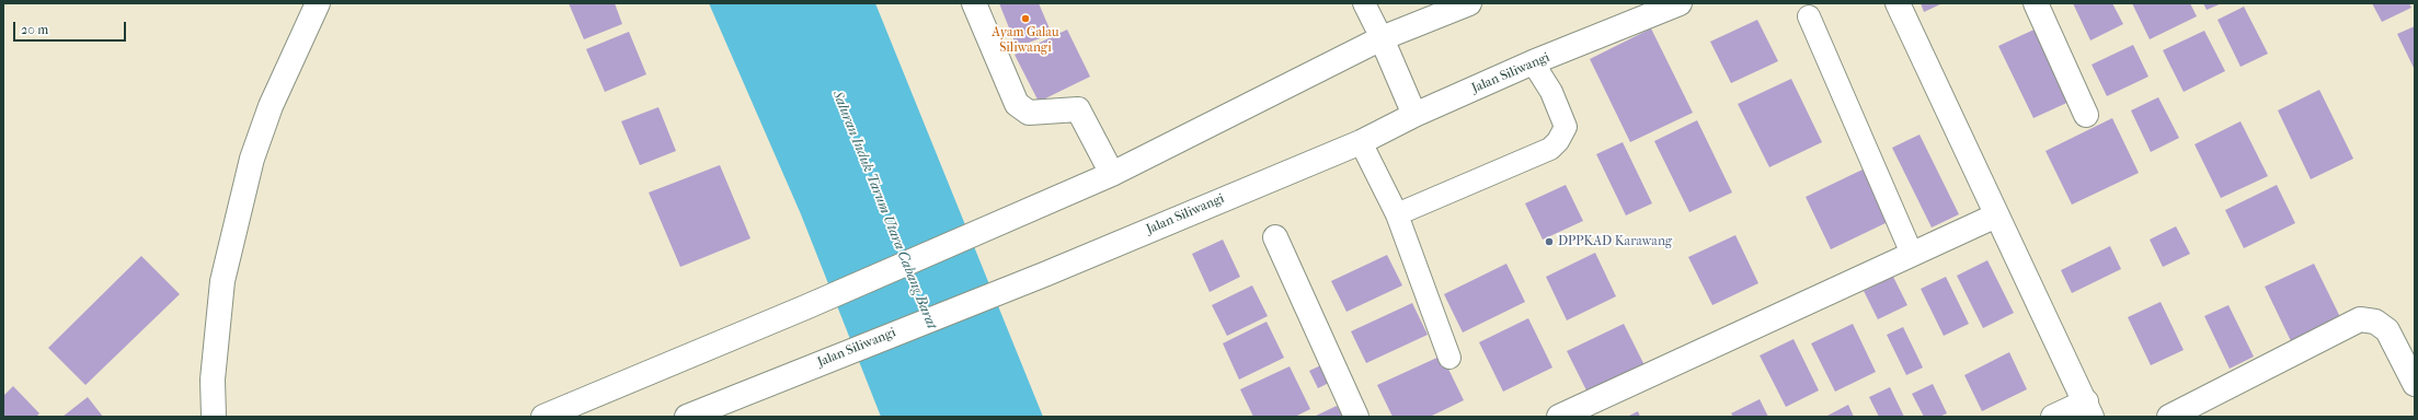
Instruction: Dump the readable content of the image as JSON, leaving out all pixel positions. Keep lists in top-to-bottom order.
{
  "streets": {
    "street": ["Jalan Siliwangi"]
  },
  "water": ["Saluran Induk Tarum Utara Cabang Barat"],
  "places": ["Ayam Galau Siliwangi", "DPPKAD Karawang"],
  "scale_bar": "20 m"
}
